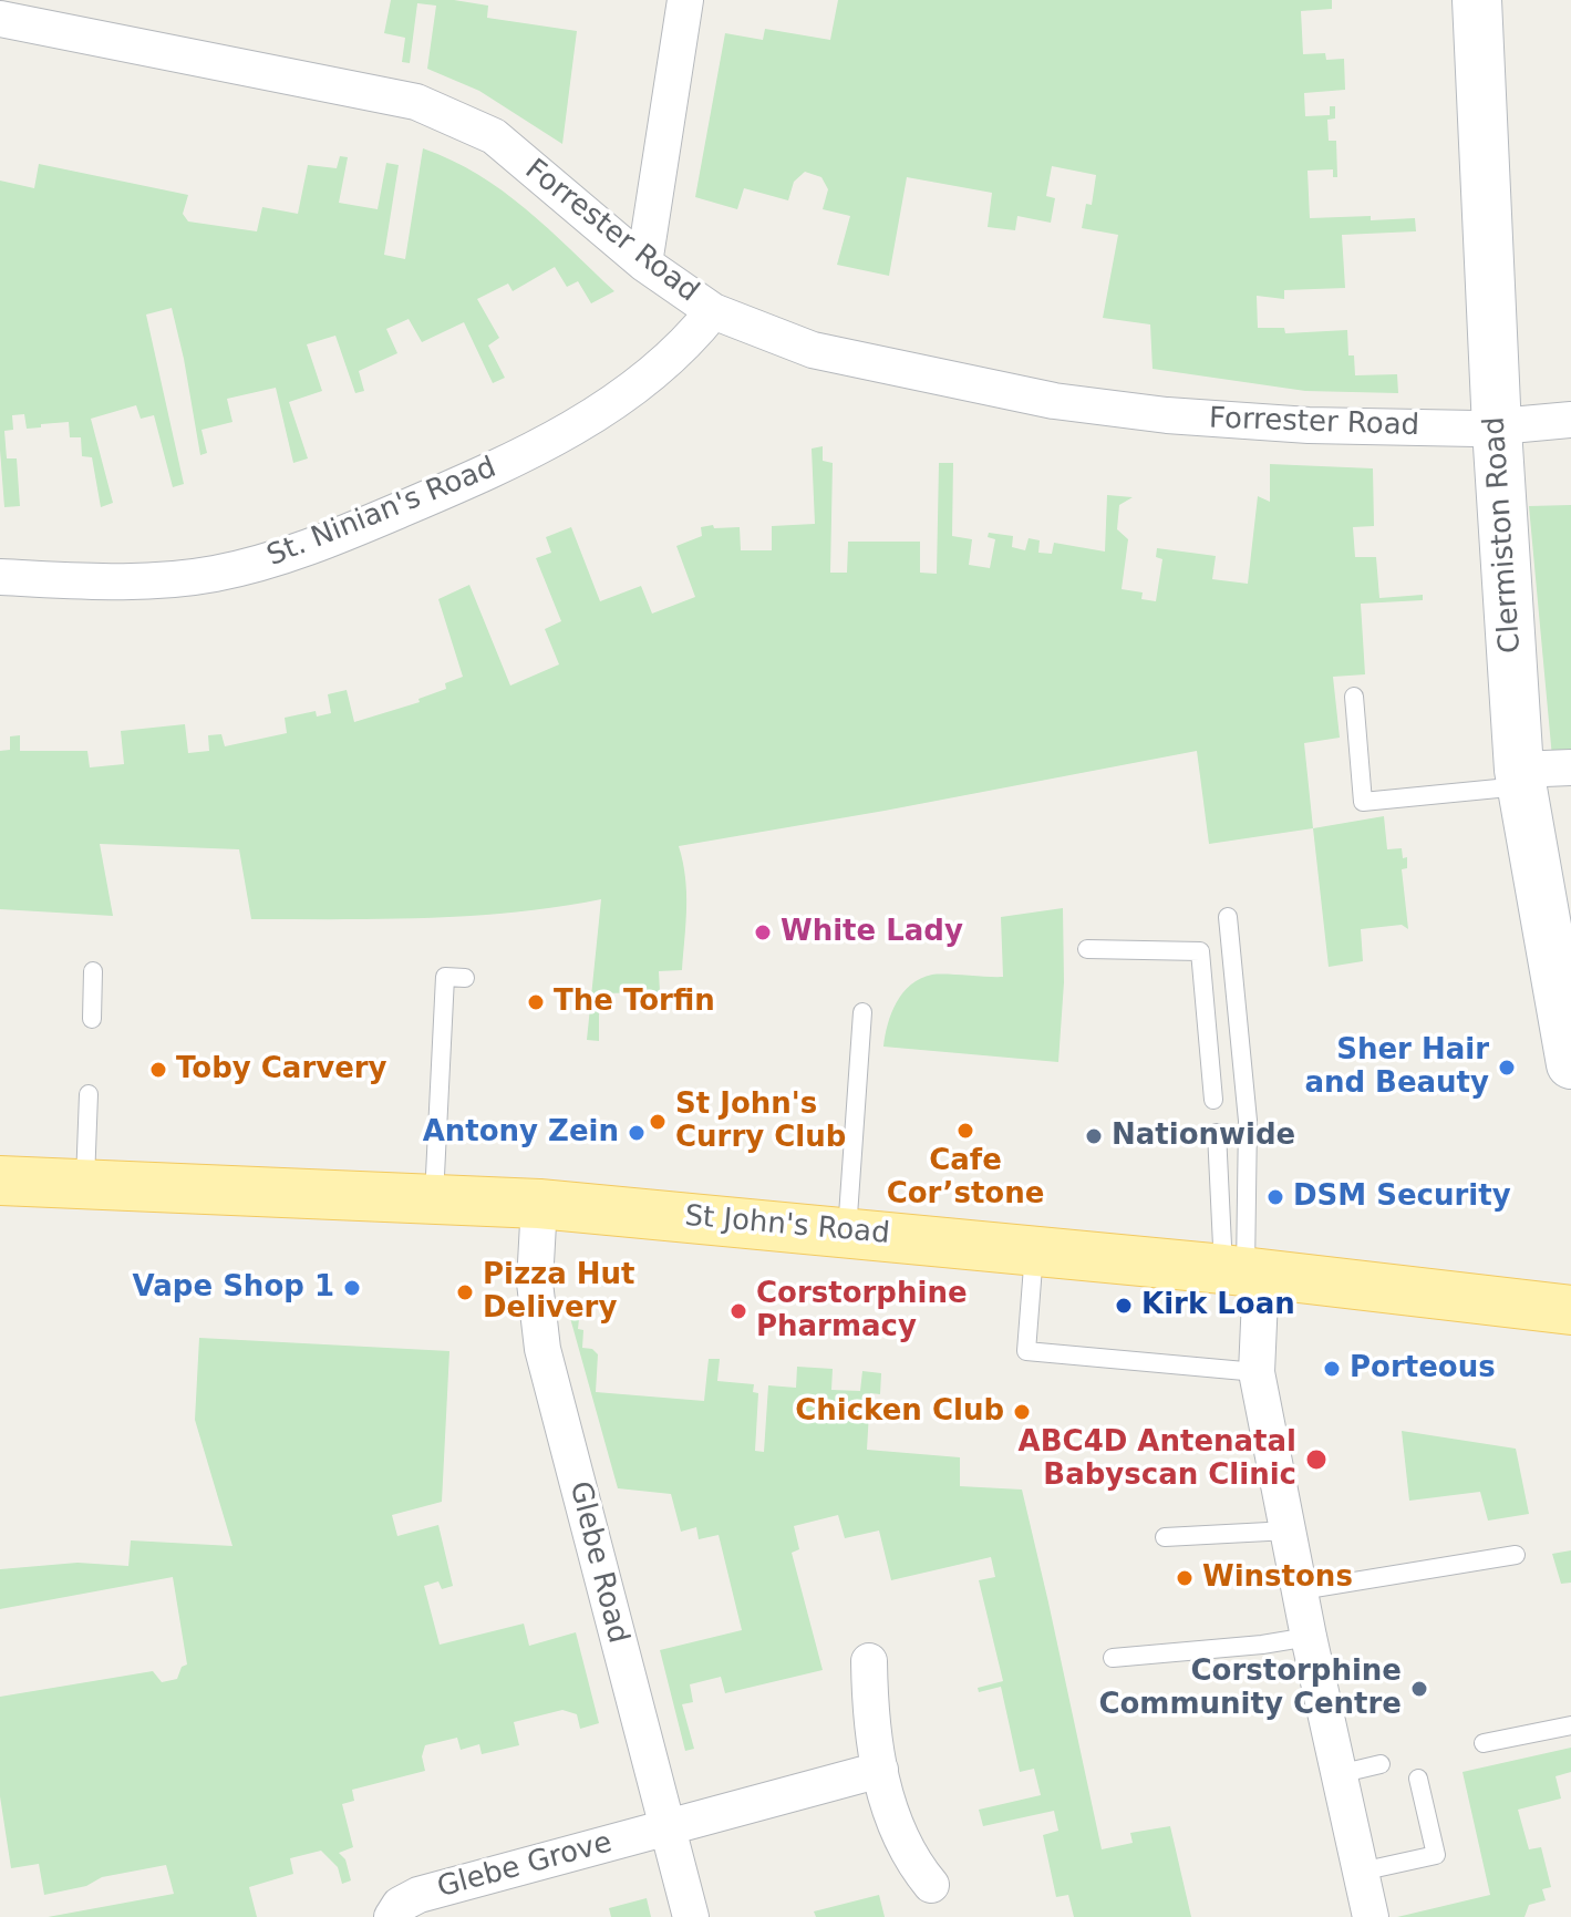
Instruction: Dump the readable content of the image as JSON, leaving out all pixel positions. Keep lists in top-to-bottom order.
{
  "streets": {
    "main road": ["St John's Road"],
    "street": [
      "Forrester Road",
      "St. Ninian's Road",
      "Clermiston Road",
      "Glebe Road",
      "Glebe Grove"
    ]
  },
  "crossings": [
    ["Forrester Road", "St. Ninian's Road"],
    ["Forrester Road", "Clermiston Road"],
    ["St John's Road", "Glebe Road"],
    ["Glebe Road", "Glebe Grove"]
  ],
  "places": [
    "White Lady",
    "The Torfin",
    "Sher Hair and Beauty",
    "Toby Carvery",
    "St John's Curry Club",
    "Cafe Cor’stone",
    "Antony Zein",
    "Nationwide",
    "DSM Security",
    "Vape Shop 1",
    "Pizza Hut Delivery",
    "Kirk Loan",
    "Corstorphine Pharmacy",
    "Porteous",
    "Chicken Club",
    "ABC4D Antenatal Babyscan Clinic",
    "Winstons",
    "Corstorphine Community Centre"
  ]
}
